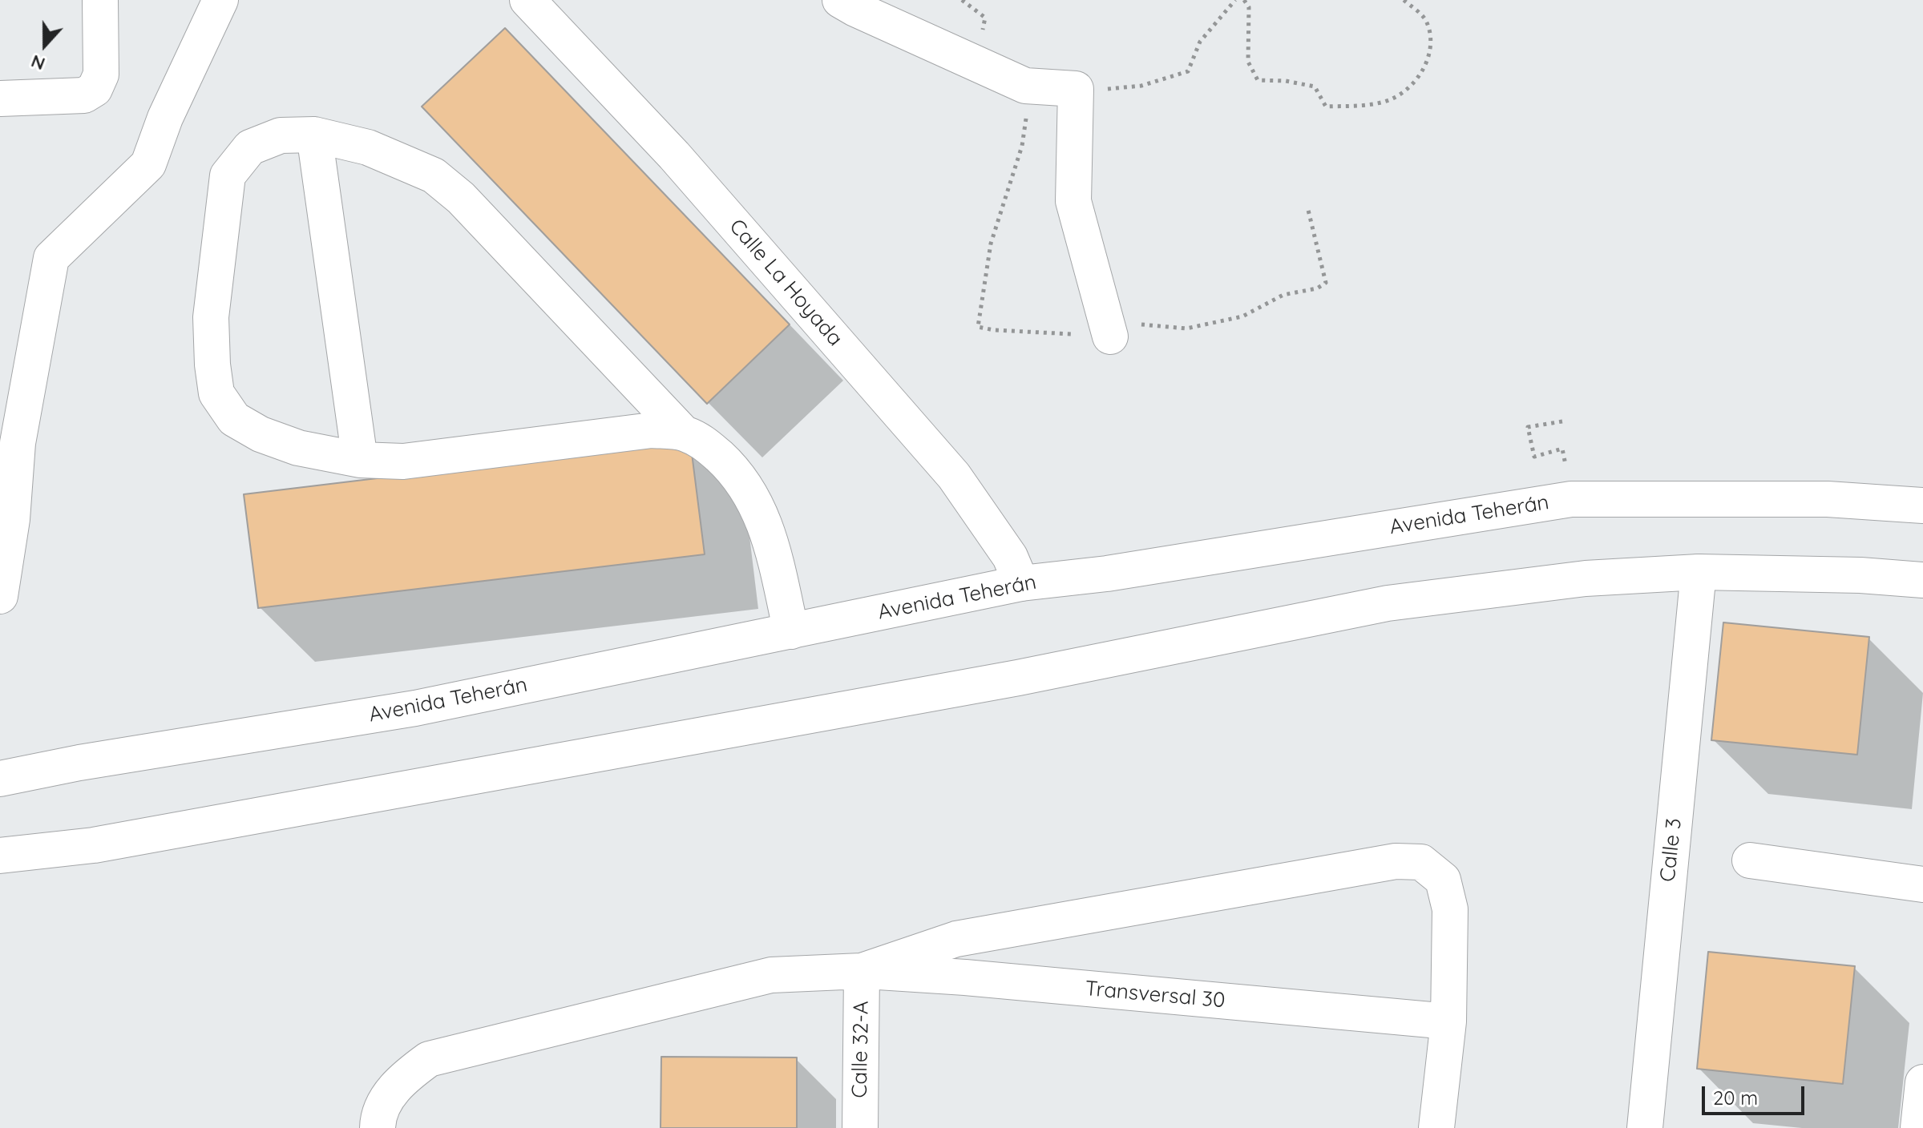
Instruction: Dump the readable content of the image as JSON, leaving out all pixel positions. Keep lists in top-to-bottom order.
{
  "streets": {
    "street": [
      "Calle La Hoyada",
      "Avenida Teherán",
      "Calle 3",
      "Transversal 30",
      "Calle 32-A"
    ]
  },
  "crossings": [
    ["Calle La Hoyada", "Avenida Teherán"],
    ["Transversal 30", "Calle 32-A"]
  ],
  "scale_bar": "20 m",
  "north": "bottom"
}
